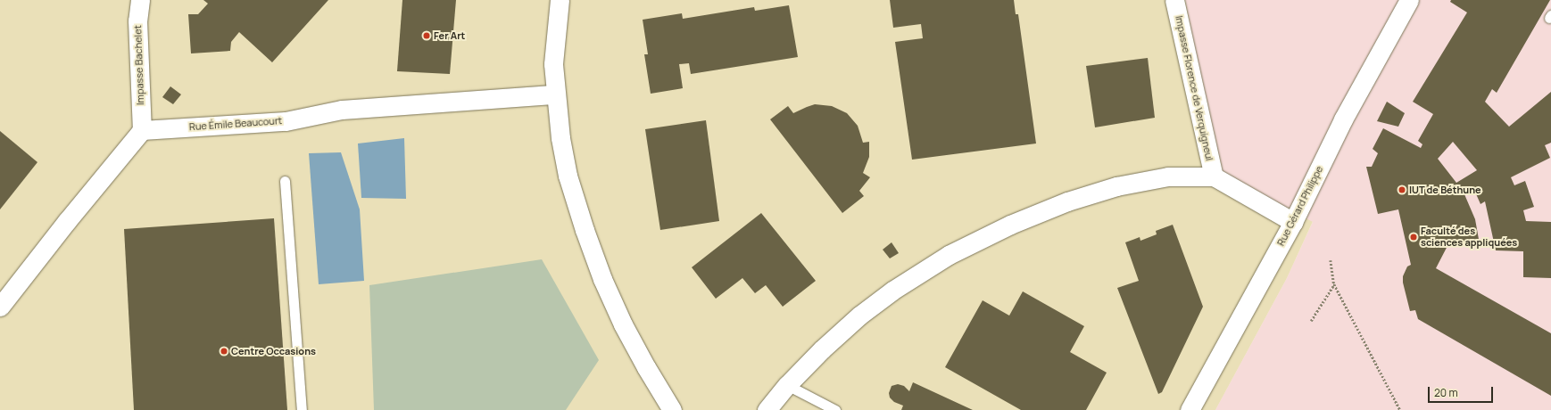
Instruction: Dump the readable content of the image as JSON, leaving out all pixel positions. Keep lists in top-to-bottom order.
{
  "streets": {
    "street": [
      "Impasse Bachelet",
      "Impasse Florence de Verquigneul",
      "Rue Émile Beaucourt",
      "Rue Gérard Philippe"
    ]
  },
  "crossings": [
    ["Impasse Bachelet", "Rue Émile Beaucourt"]
  ],
  "places": [
    "Fer Art",
    "IUT de Béthune",
    "Faculté des sciences appliquées",
    "Centre Occasions"
  ],
  "scale_bar": "20 m"
}
